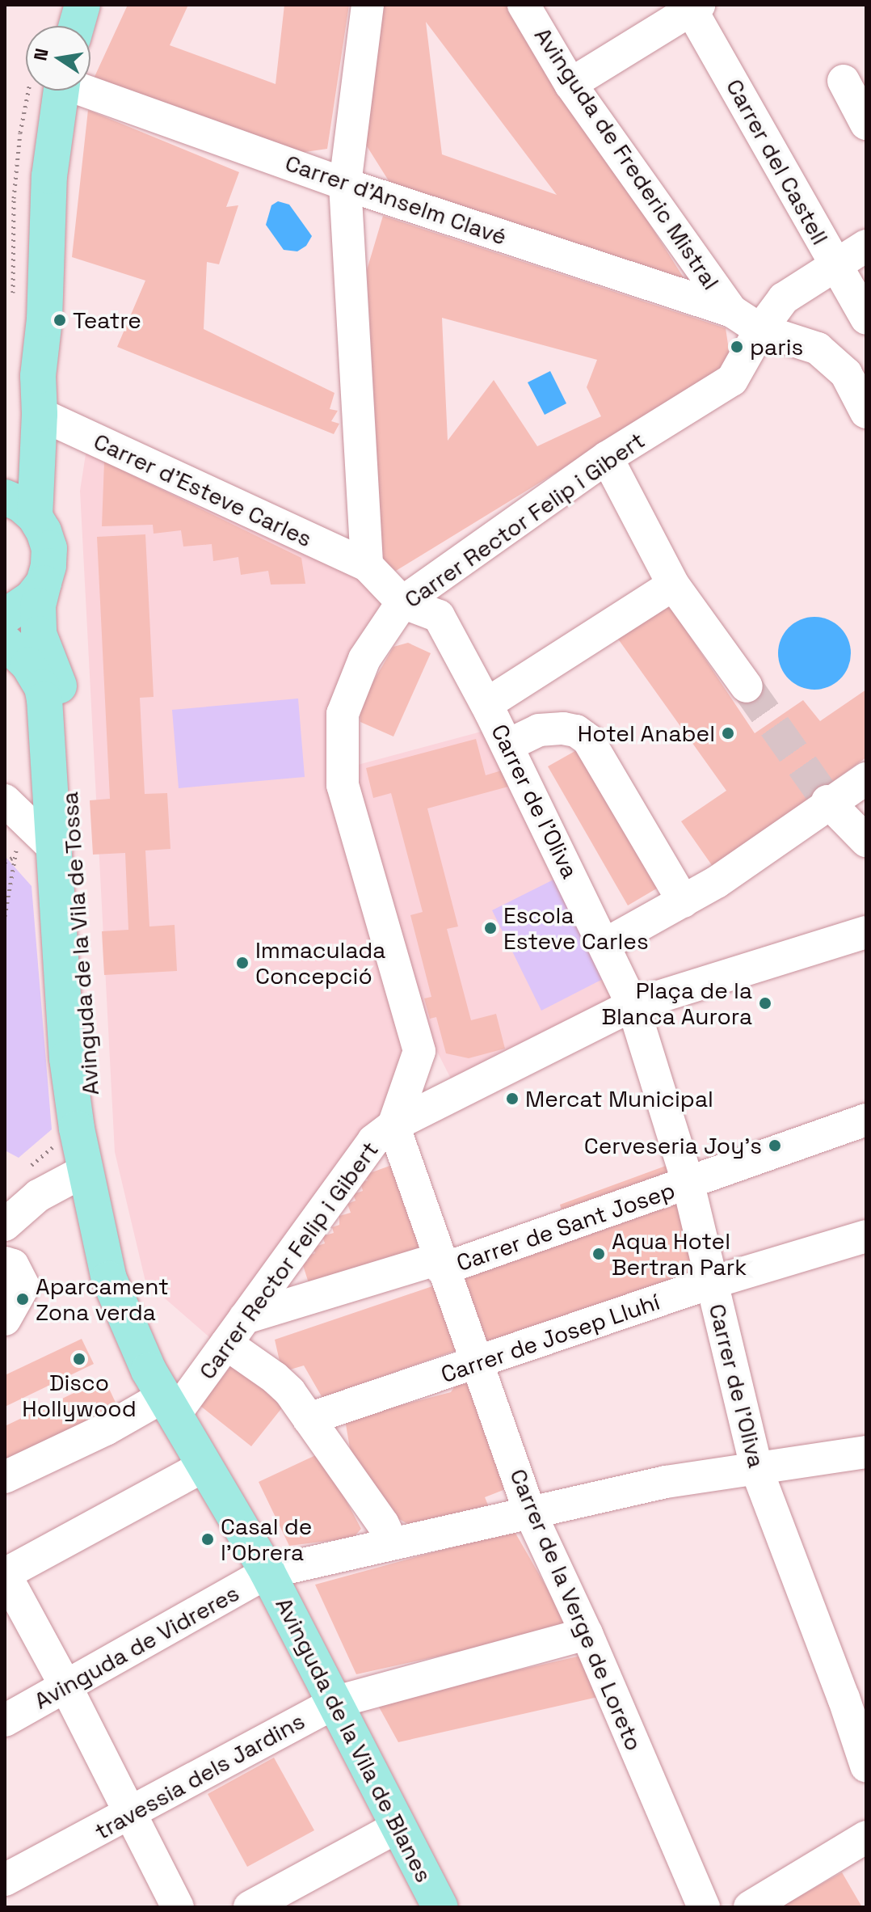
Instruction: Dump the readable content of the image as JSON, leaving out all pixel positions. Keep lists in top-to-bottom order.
{
  "streets": {
    "main road": ["Avinguda de la Vila de Tossa", "Avinguda de la Vila de Blanes"],
    "street": [
      "Avinguda de Frederic Mistral",
      "Carrer del Castell",
      "Carrer d'Anselm Clavé",
      "Carrer d'Esteve Carles",
      "Carrer Rector Felip i Gibert",
      "Carrer de l'Oliva",
      "Carrer de Sant Josep",
      "Carrer de Josep Lluhí",
      "Carrer de la Verge de Loreto",
      "Avinguda de Vidreres",
      "travessia dels Jardins"
    ]
  },
  "crossings": [
    ["Avinguda de Frederic Mistral", "Carrer d'Anselm Clavé"],
    ["Carrer Rector Felip i Gibert", "Carrer de l'Oliva"],
    ["Carrer Rector Felip i Gibert", "Avinguda de la Vila de Tossa"],
    ["Carrer Rector Felip i Gibert", "Carrer de Sant Josep"],
    ["Carrer Rector Felip i Gibert", "Carrer de la Verge de Loreto"],
    ["Carrer de l'Oliva", "Carrer de Sant Josep"],
    ["Carrer de l'Oliva", "Carrer de Josep Lluhí"],
    ["Carrer de l'Oliva", "Avinguda de Vidreres"],
    ["Avinguda de la Vila de Tossa", "Avinguda de Vidreres"],
    ["Avinguda de la Vila de Tossa", "Avinguda de la Vila de Blanes"],
    ["Carrer de Sant Josep", "Carrer de la Verge de Loreto"],
    ["Carrer de Josep Lluhí", "Carrer de la Verge de Loreto"],
    ["Carrer de la Verge de Loreto", "Avinguda de Vidreres"],
    ["Carrer de la Verge de Loreto", "travessia dels Jardins"],
    ["Avinguda de Vidreres", "Avinguda de la Vila de Blanes"],
    ["Avinguda de la Vila de Blanes", "travessia dels Jardins"]
  ],
  "places": [
    "Teatre",
    "paris",
    "Hotel Anabel",
    "Escola Esteve Carles",
    "Immaculada Concepció",
    "Plaça de la Blanca Aurora",
    "Mercat Municipal",
    "Cerveseria Joy's",
    "Aqua Hotel Bertran Park",
    "Aparcament Zona verda",
    "Disco Hollywood",
    "Casal de l'Obrera"
  ],
  "north": "left"
}
